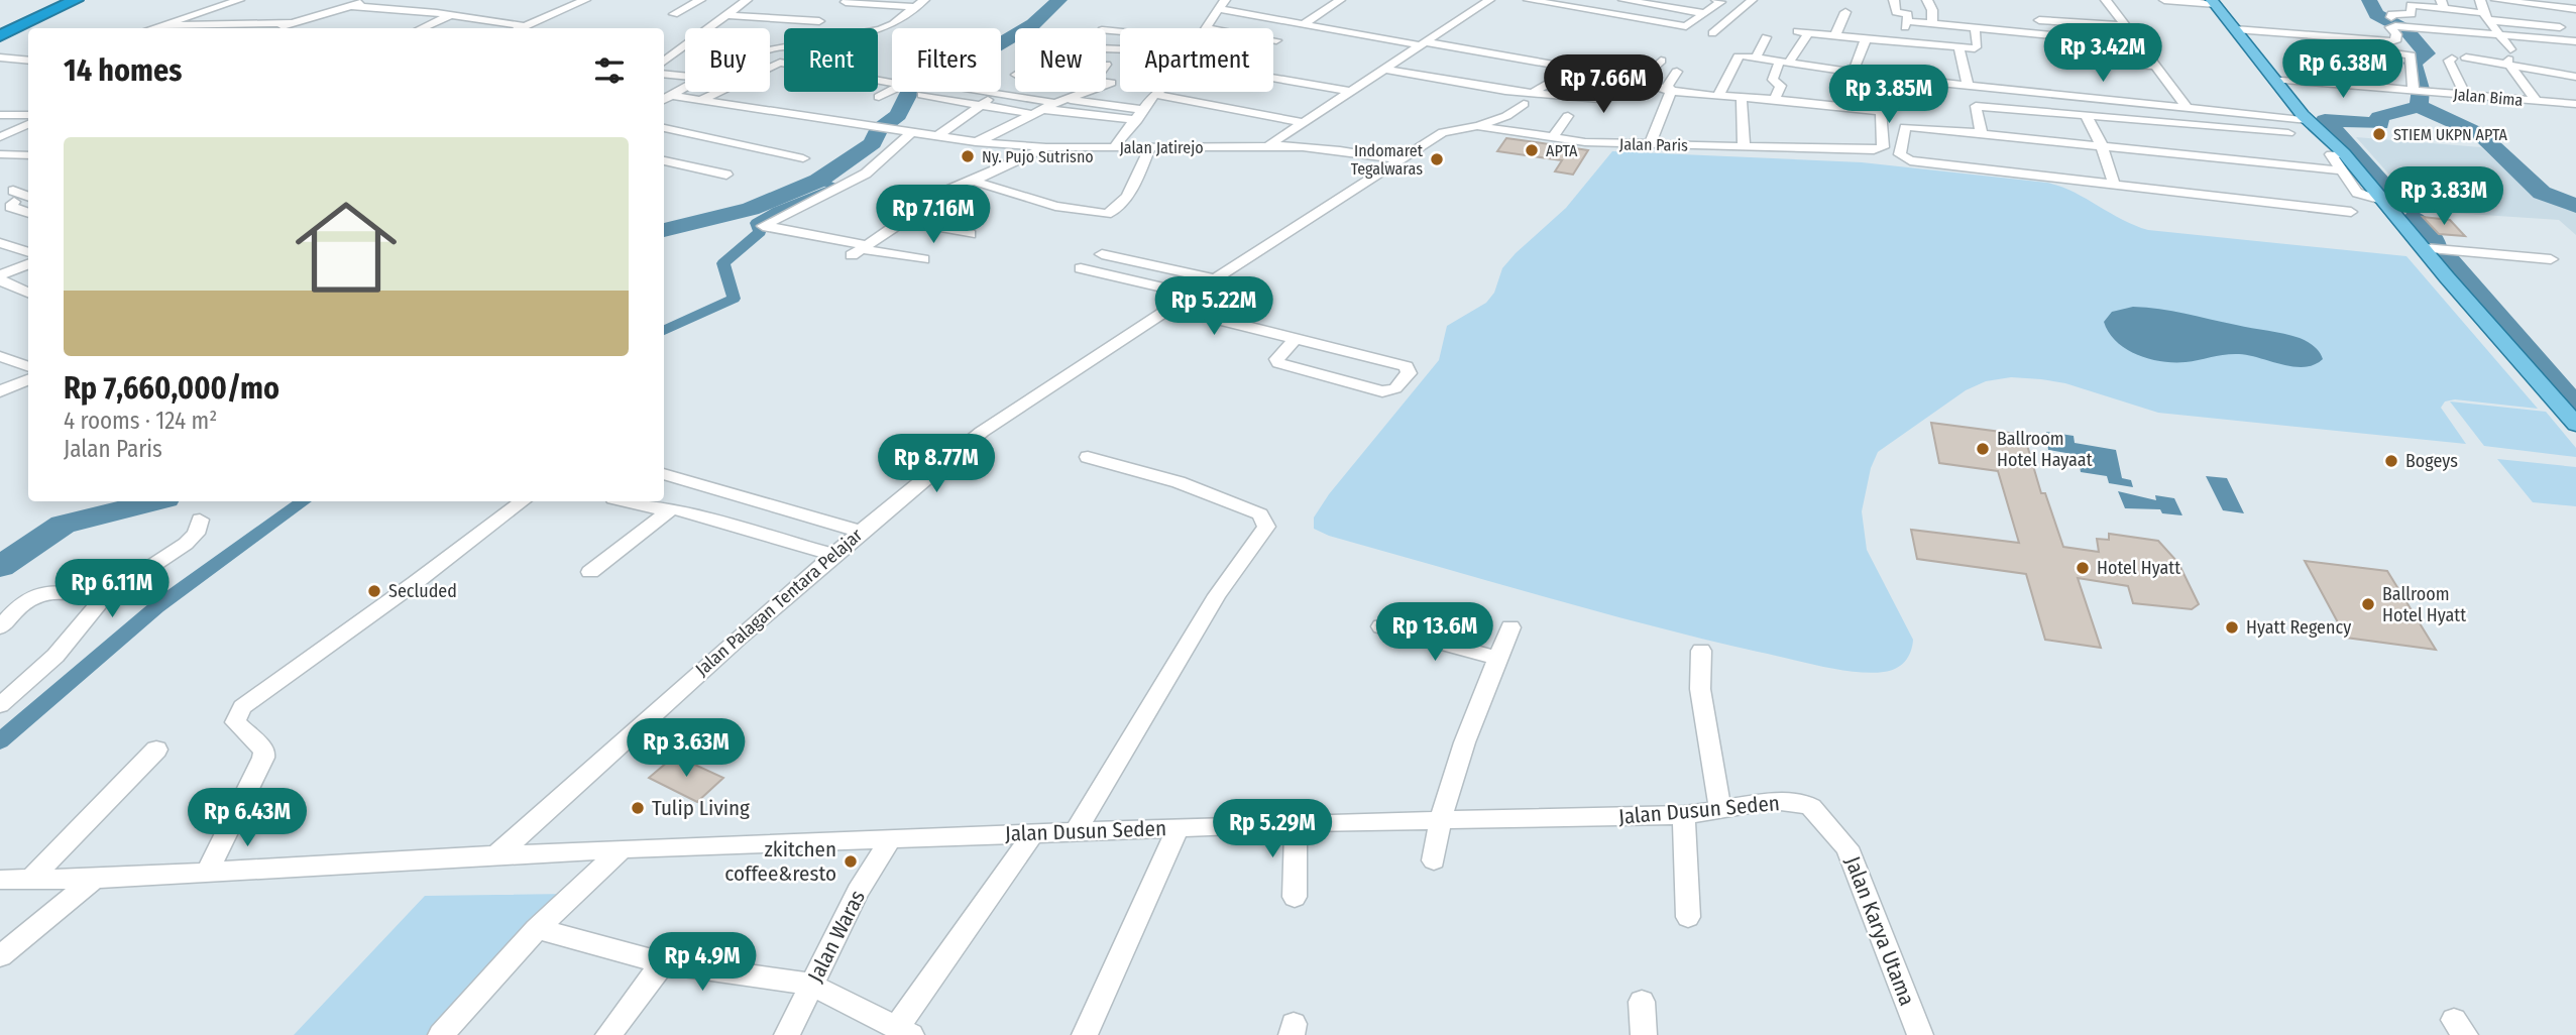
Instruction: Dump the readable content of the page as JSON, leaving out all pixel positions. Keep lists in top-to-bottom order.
{
  "streets": {
    "street": [
      "Jalan Bima",
      "Jalan Paris",
      "Jalan Jatirejo",
      "Jalan Palagan Tentara Pelajar",
      "Jalan Dusun Seden",
      "Jalan Karya Utama",
      "Jalan Waras"
    ]
  },
  "crossings": [
    ["Jalan Paris", "Jalan Jatirejo"],
    ["Jalan Paris", "Jalan Palagan Tentara Pelajar"],
    ["Jalan Jatirejo", "Jalan Palagan Tentara Pelajar"],
    ["Jalan Palagan Tentara Pelajar", "Jalan Dusun Seden"],
    ["Jalan Dusun Seden", "Jalan Karya Utama"],
    ["Jalan Dusun Seden", "Jalan Waras"]
  ],
  "places": [
    "STIEM UKPN APTA",
    "APTA",
    "Ny. Pujo Sutrisno",
    "Indomaret Tegalwaras",
    "Ballroom Hotel Hayaat",
    "Bogeys",
    "Hotel Hyatt",
    "Secluded",
    "Ballroom Hotel Hyatt",
    "Hyatt Regency",
    "Tulip Living",
    "zkitchen coffee&resto"
  ],
  "page": {
    "price": [
      "Rp 3.42M",
      "Rp 6.38M",
      "Rp 7.66M",
      "Rp 3.85M",
      "Rp 3.83M",
      "Rp 7.16M",
      "Rp 5.22M",
      "Rp 8.77M",
      "Rp 6.11M",
      "Rp 13.6M",
      "Rp 3.63M",
      "Rp 6.43M",
      "Rp 5.29M",
      "Rp 4.9M"
    ],
    "chip": [
      "Buy",
      "Rent",
      "Filters",
      "New",
      "Apartment"
    ],
    "heading": "14 homes",
    "list": [
      {
        "name": "Rp 7,660,000/mo",
        "note": "4 rooms · 124 m² · Jalan Paris"
      }
    ]
  }
}
